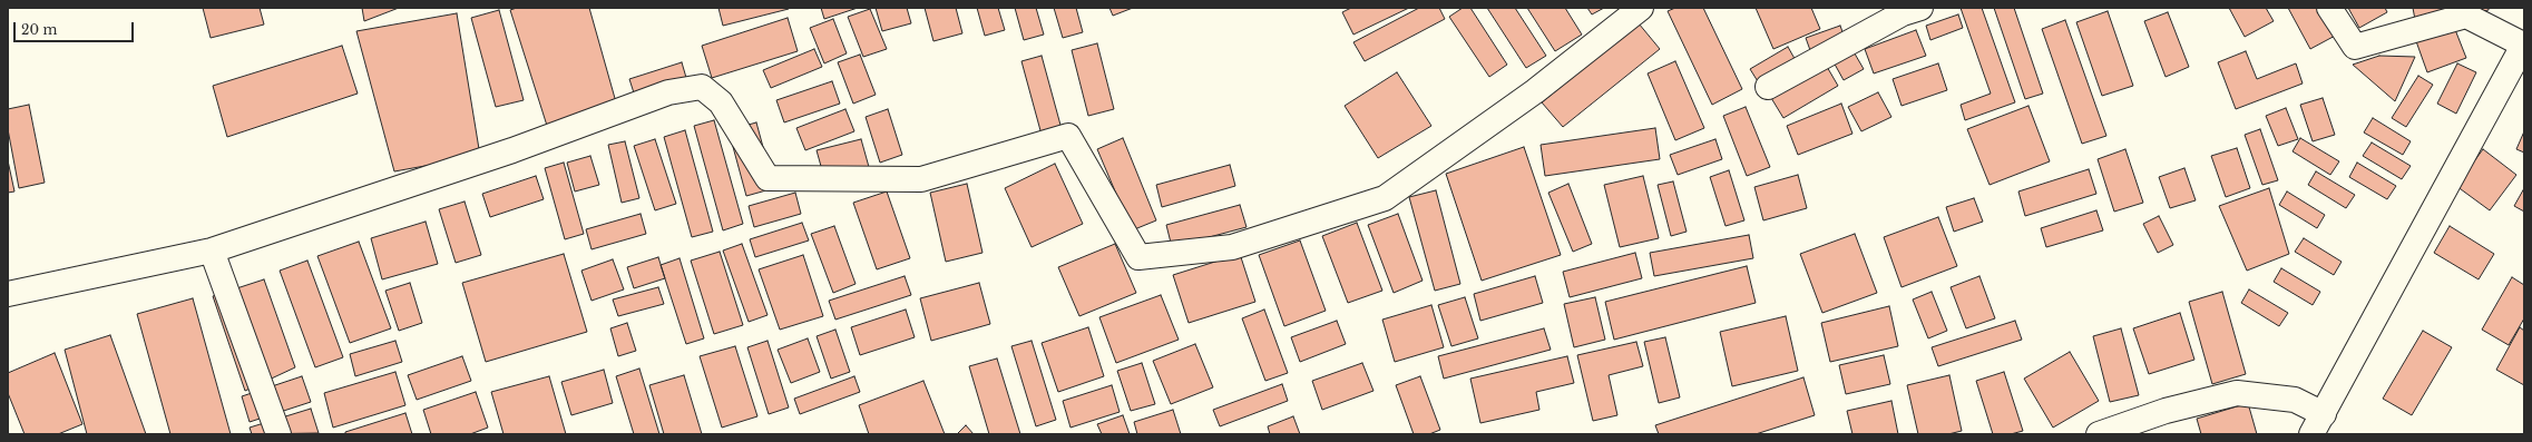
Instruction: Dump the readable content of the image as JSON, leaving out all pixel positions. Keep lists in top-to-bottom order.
{
  "scale_bar": "20 m"
}
